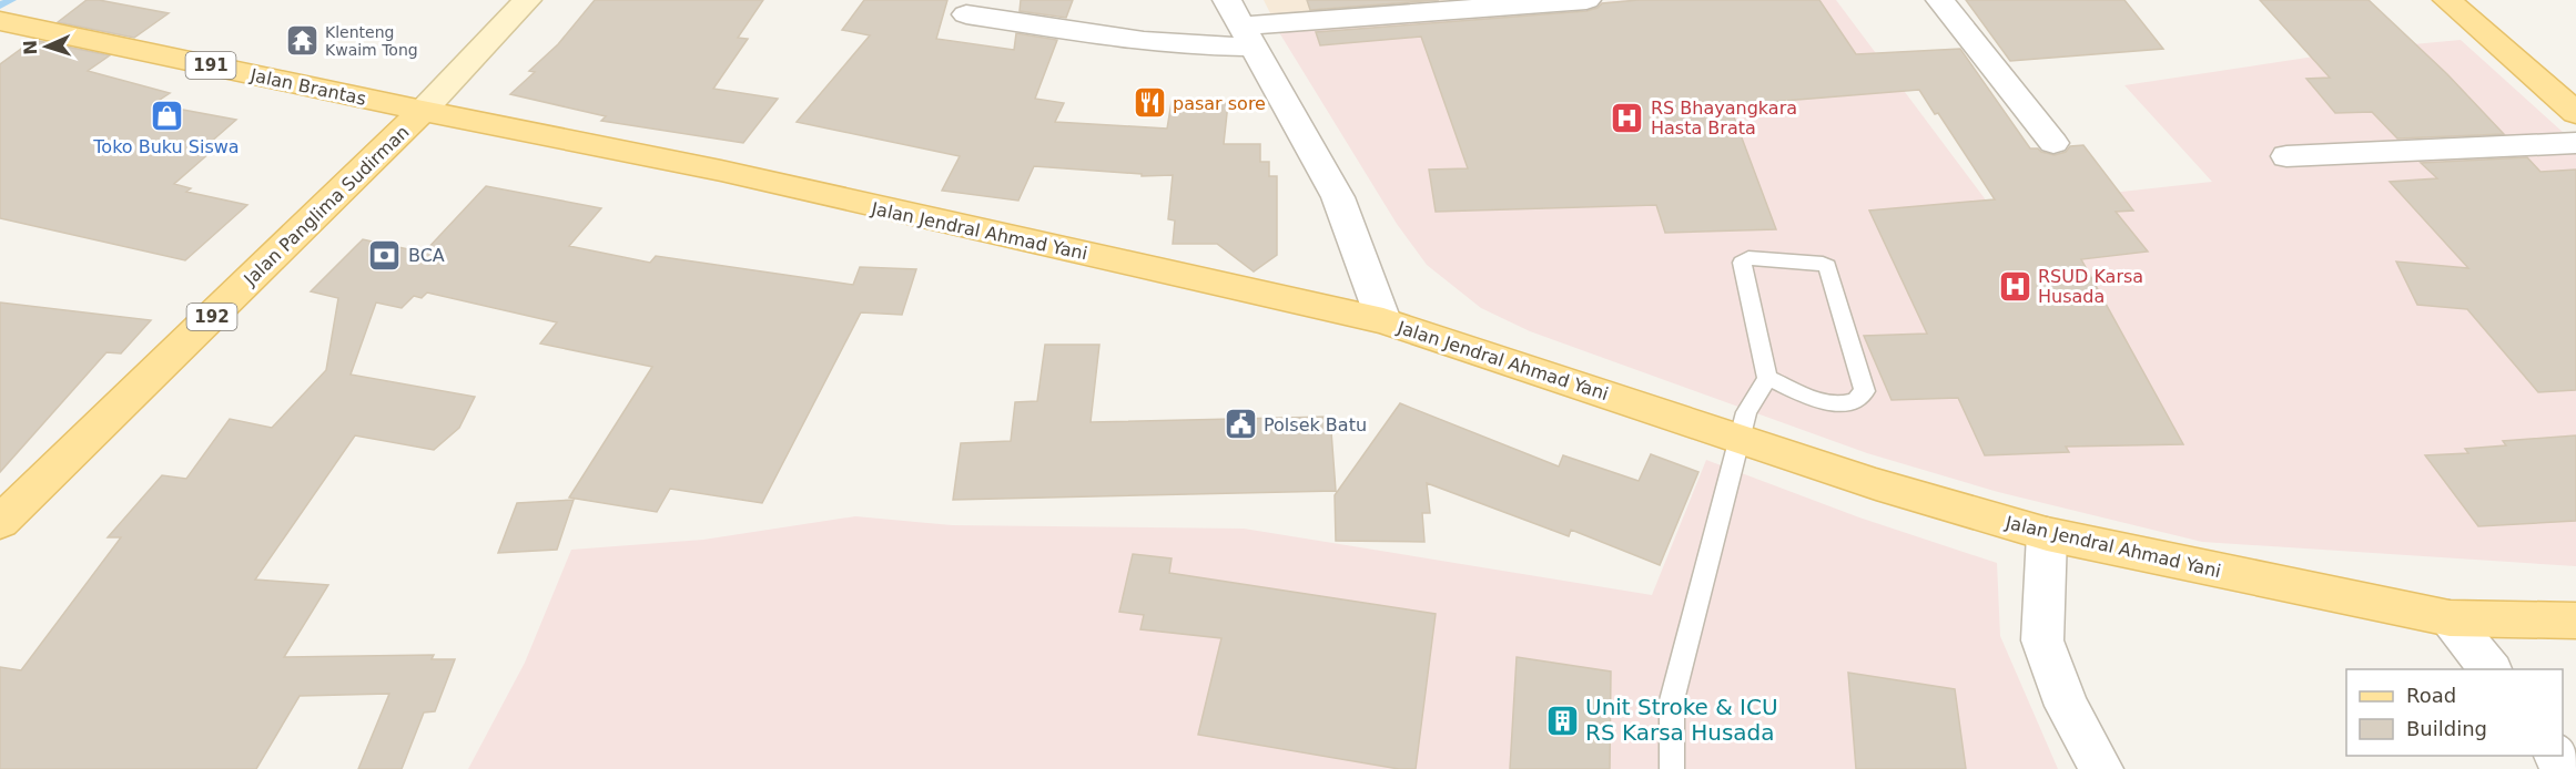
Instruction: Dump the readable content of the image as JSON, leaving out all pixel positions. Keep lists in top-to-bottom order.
{
  "streets": {
    "main road": [
      "191",
      "Jalan Brantas",
      "Jalan Panglima Sudirman",
      "Jalan Jendral Ahmad Yani",
      "192"
    ]
  },
  "crossings": [
    ["Jalan Brantas", "Jalan Panglima Sudirman"],
    ["Jalan Brantas", "Jalan Jendral Ahmad Yani"],
    ["Jalan Panglima Sudirman", "Jalan Jendral Ahmad Yani"]
  ],
  "places": {
    "temple": ["Klenteng Kwaim Tong"],
    "restaurant": ["pasar sore"],
    "shop": ["Toko Buku Siswa"],
    "hospital": ["RS Bhayangkara Hasta Brata", "RSUD Karsa Husada"],
    "bank": ["BCA"],
    "public building": ["Polsek Batu"],
    "building": ["Unit Stroke & ICU RS Karsa Husada"]
  },
  "legend": ["Road", "Building"],
  "north": "left"
}
